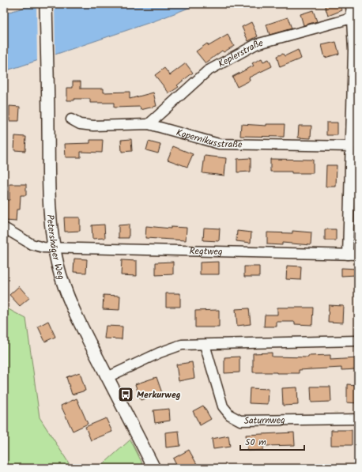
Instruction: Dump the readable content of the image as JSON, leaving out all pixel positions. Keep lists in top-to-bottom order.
{
  "streets": {
    "street": [
      "Keplerstraße",
      "Kopernikusstraße",
      "Petershäger Weg",
      "Regtweg",
      "Saturnweg"
    ]
  },
  "crossings": [
    ["Keplerstraße", "Kopernikusstraße"],
    ["Petershäger Weg", "Regtweg"]
  ],
  "places": {
    "bus stop": ["Merkurweg"]
  },
  "scale_bar": "50 m"
}
